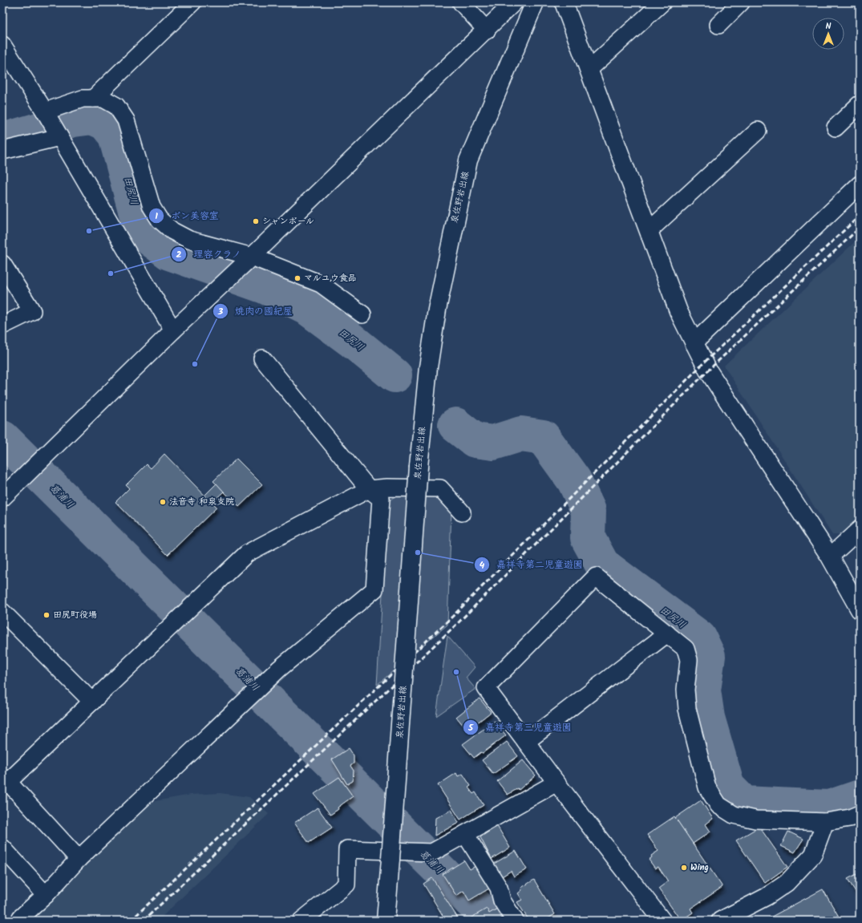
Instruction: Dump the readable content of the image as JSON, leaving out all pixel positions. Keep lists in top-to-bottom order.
{
  "streets": {
    "main road": ["泉佐野岩出線"]
  },
  "water": ["田尻川", "葛浦川"],
  "places": [
    "シャンボール",
    "ボン美容室",
    "理容クラノ",
    "マルユウ食品",
    "焼肉の國紀屋",
    "法音寺 和泉支院",
    "嘉祥寺第二児童遊園",
    "田尻町役場",
    "嘉祥寺第三児童遊園",
    "Wing"
  ],
  "north": "top"
}
